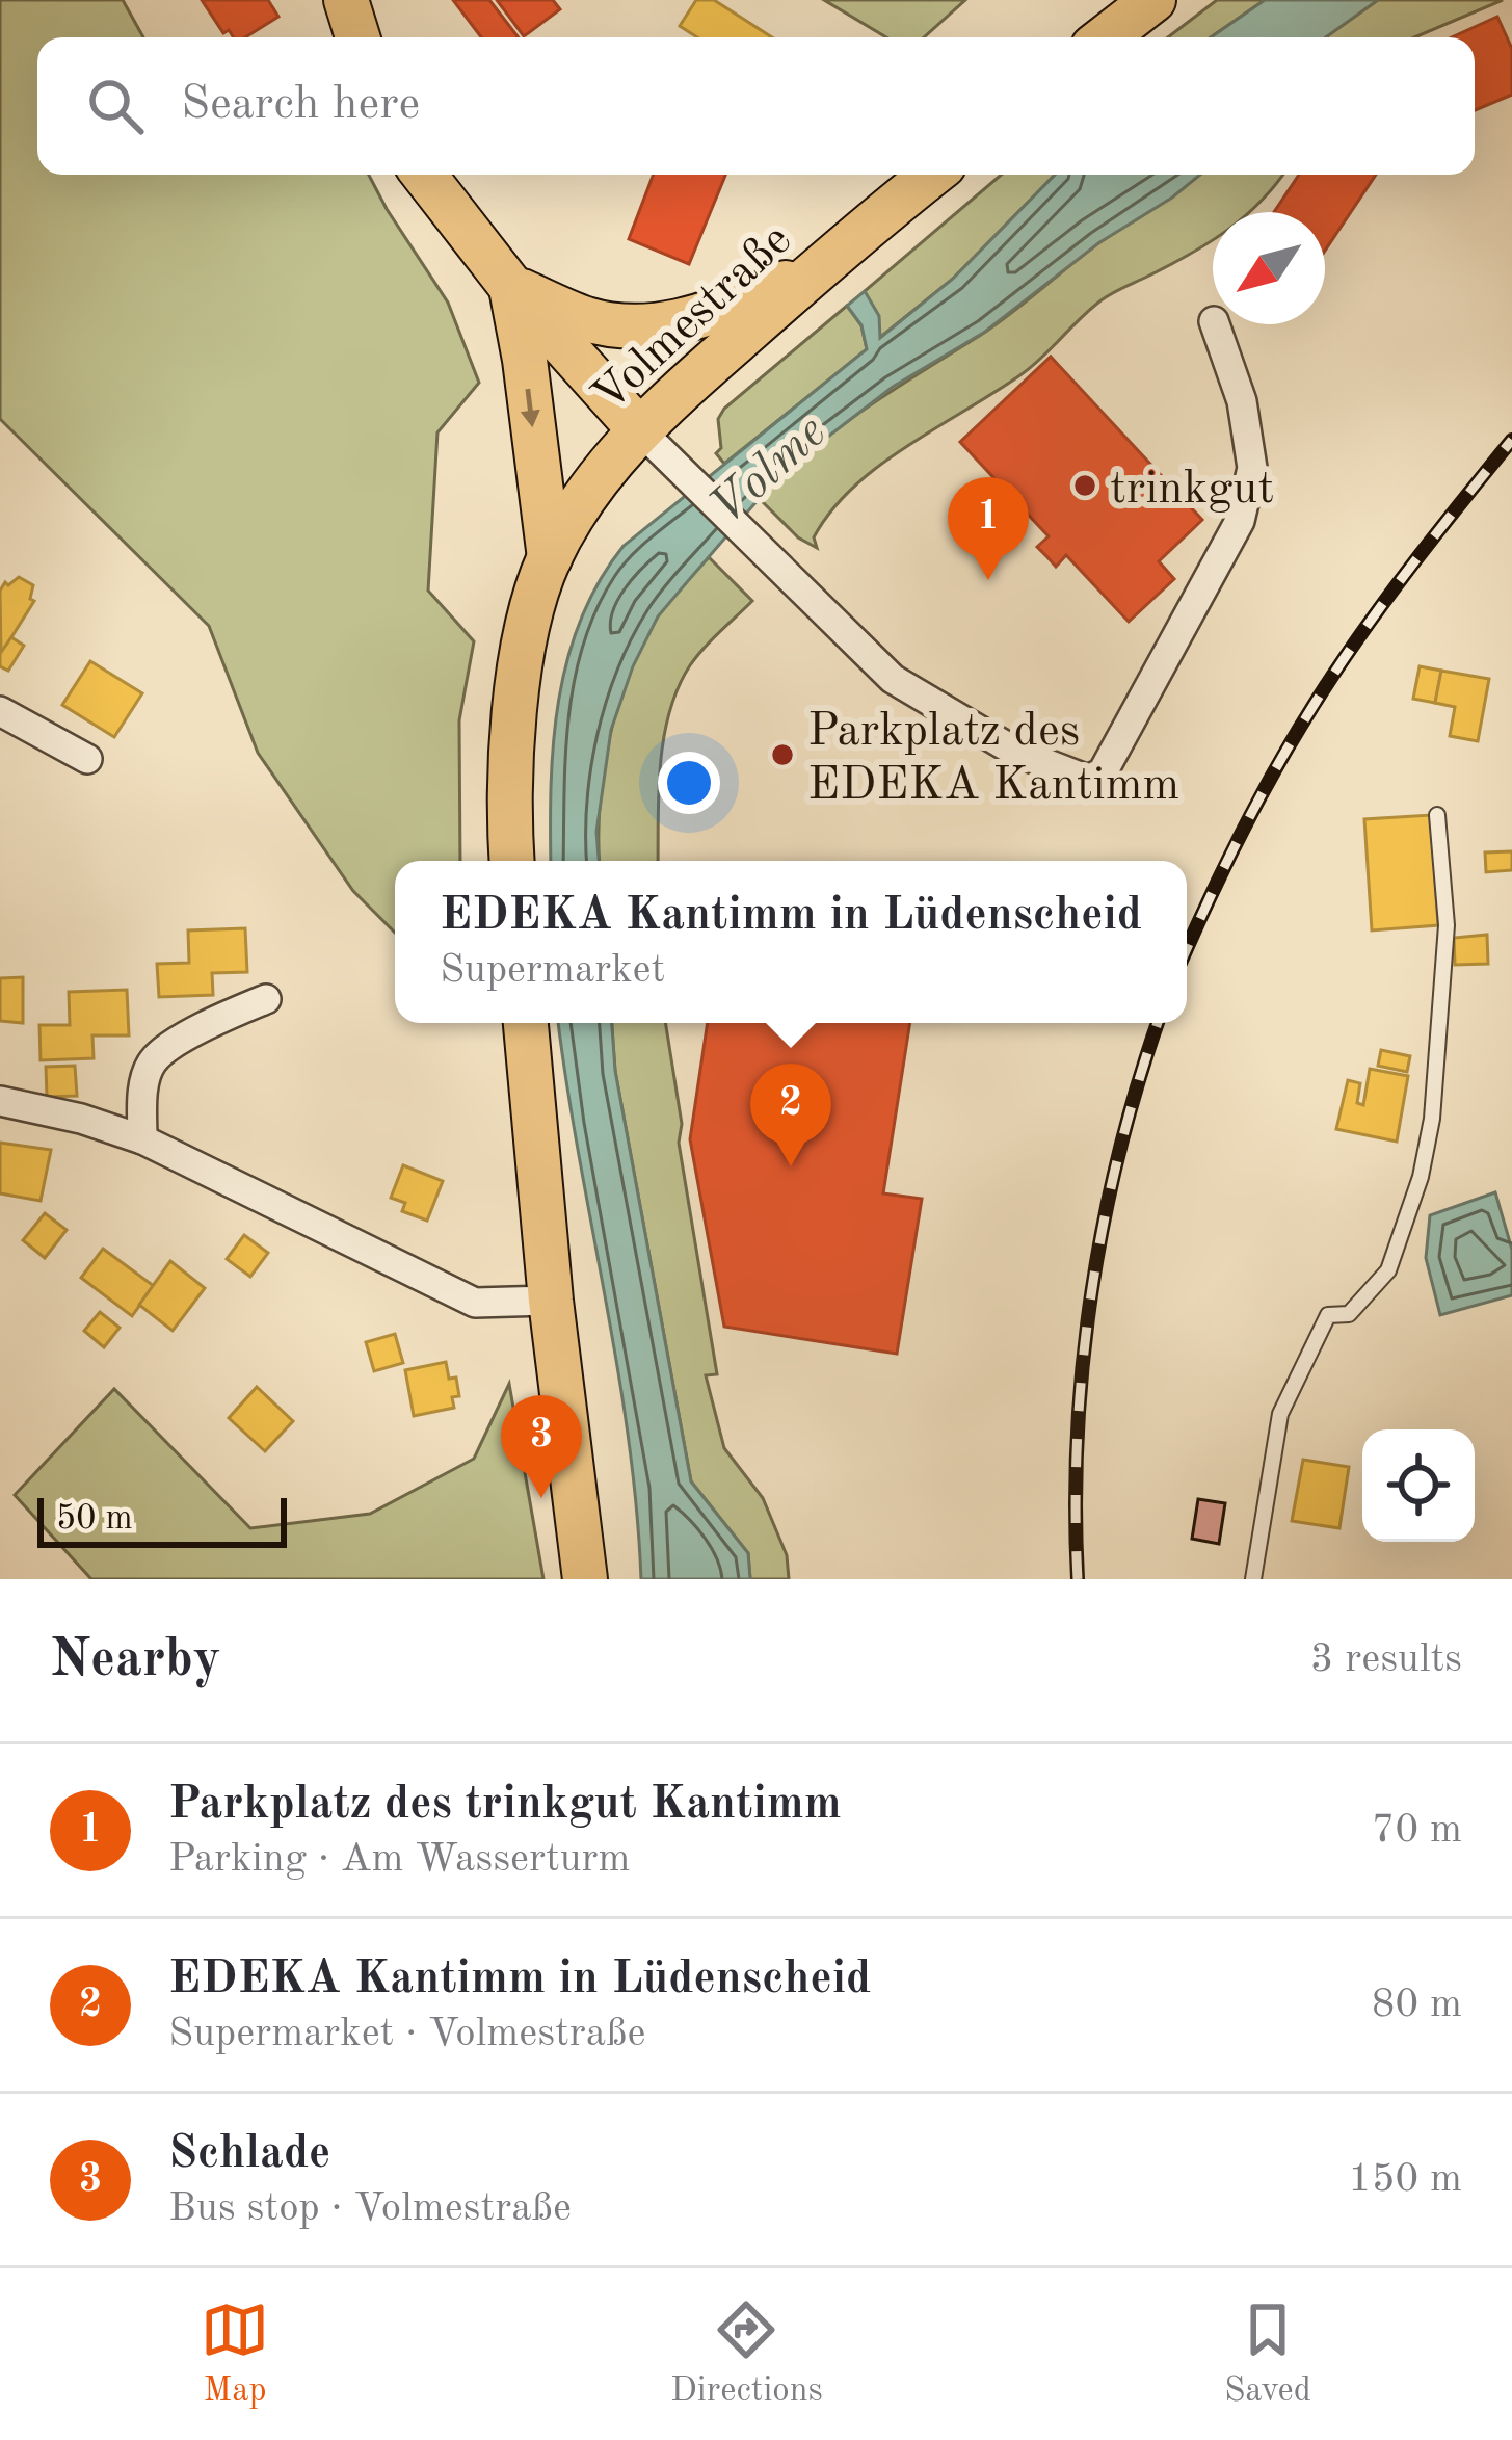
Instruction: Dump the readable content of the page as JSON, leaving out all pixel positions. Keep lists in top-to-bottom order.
{
  "streets": {
    "main road": ["Volmestraße"]
  },
  "water": ["Volme"],
  "places": ["trinkgut", "Parkplatz des EDEKA Kantimm"],
  "scale_bar": "50 m",
  "north": "bottom left",
  "page": {
    "search": "Search here",
    "pins": ["1", "2", "3"],
    "popup": ["EDEKA Kantimm in Lüdenscheid", "Supermarket"],
    "scale": "50 m",
    "heading": ["Nearby", "3 results"],
    "list": [
      {
        "mark": "1",
        "name": "Parkplatz des trinkgut Kantimm",
        "note": "Parking · Am Wasserturm",
        "value": "70 m"
      },
      {
        "mark": "2",
        "name": "EDEKA Kantimm in Lüdenscheid",
        "note": "Supermarket · Volmestraße",
        "value": "80 m"
      },
      {
        "mark": "3",
        "name": "Schlade",
        "note": "Bus stop · Volmestraße",
        "value": "150 m"
      }
    ],
    "nav": ["Map", "Directions", "Saved"]
  }
}
